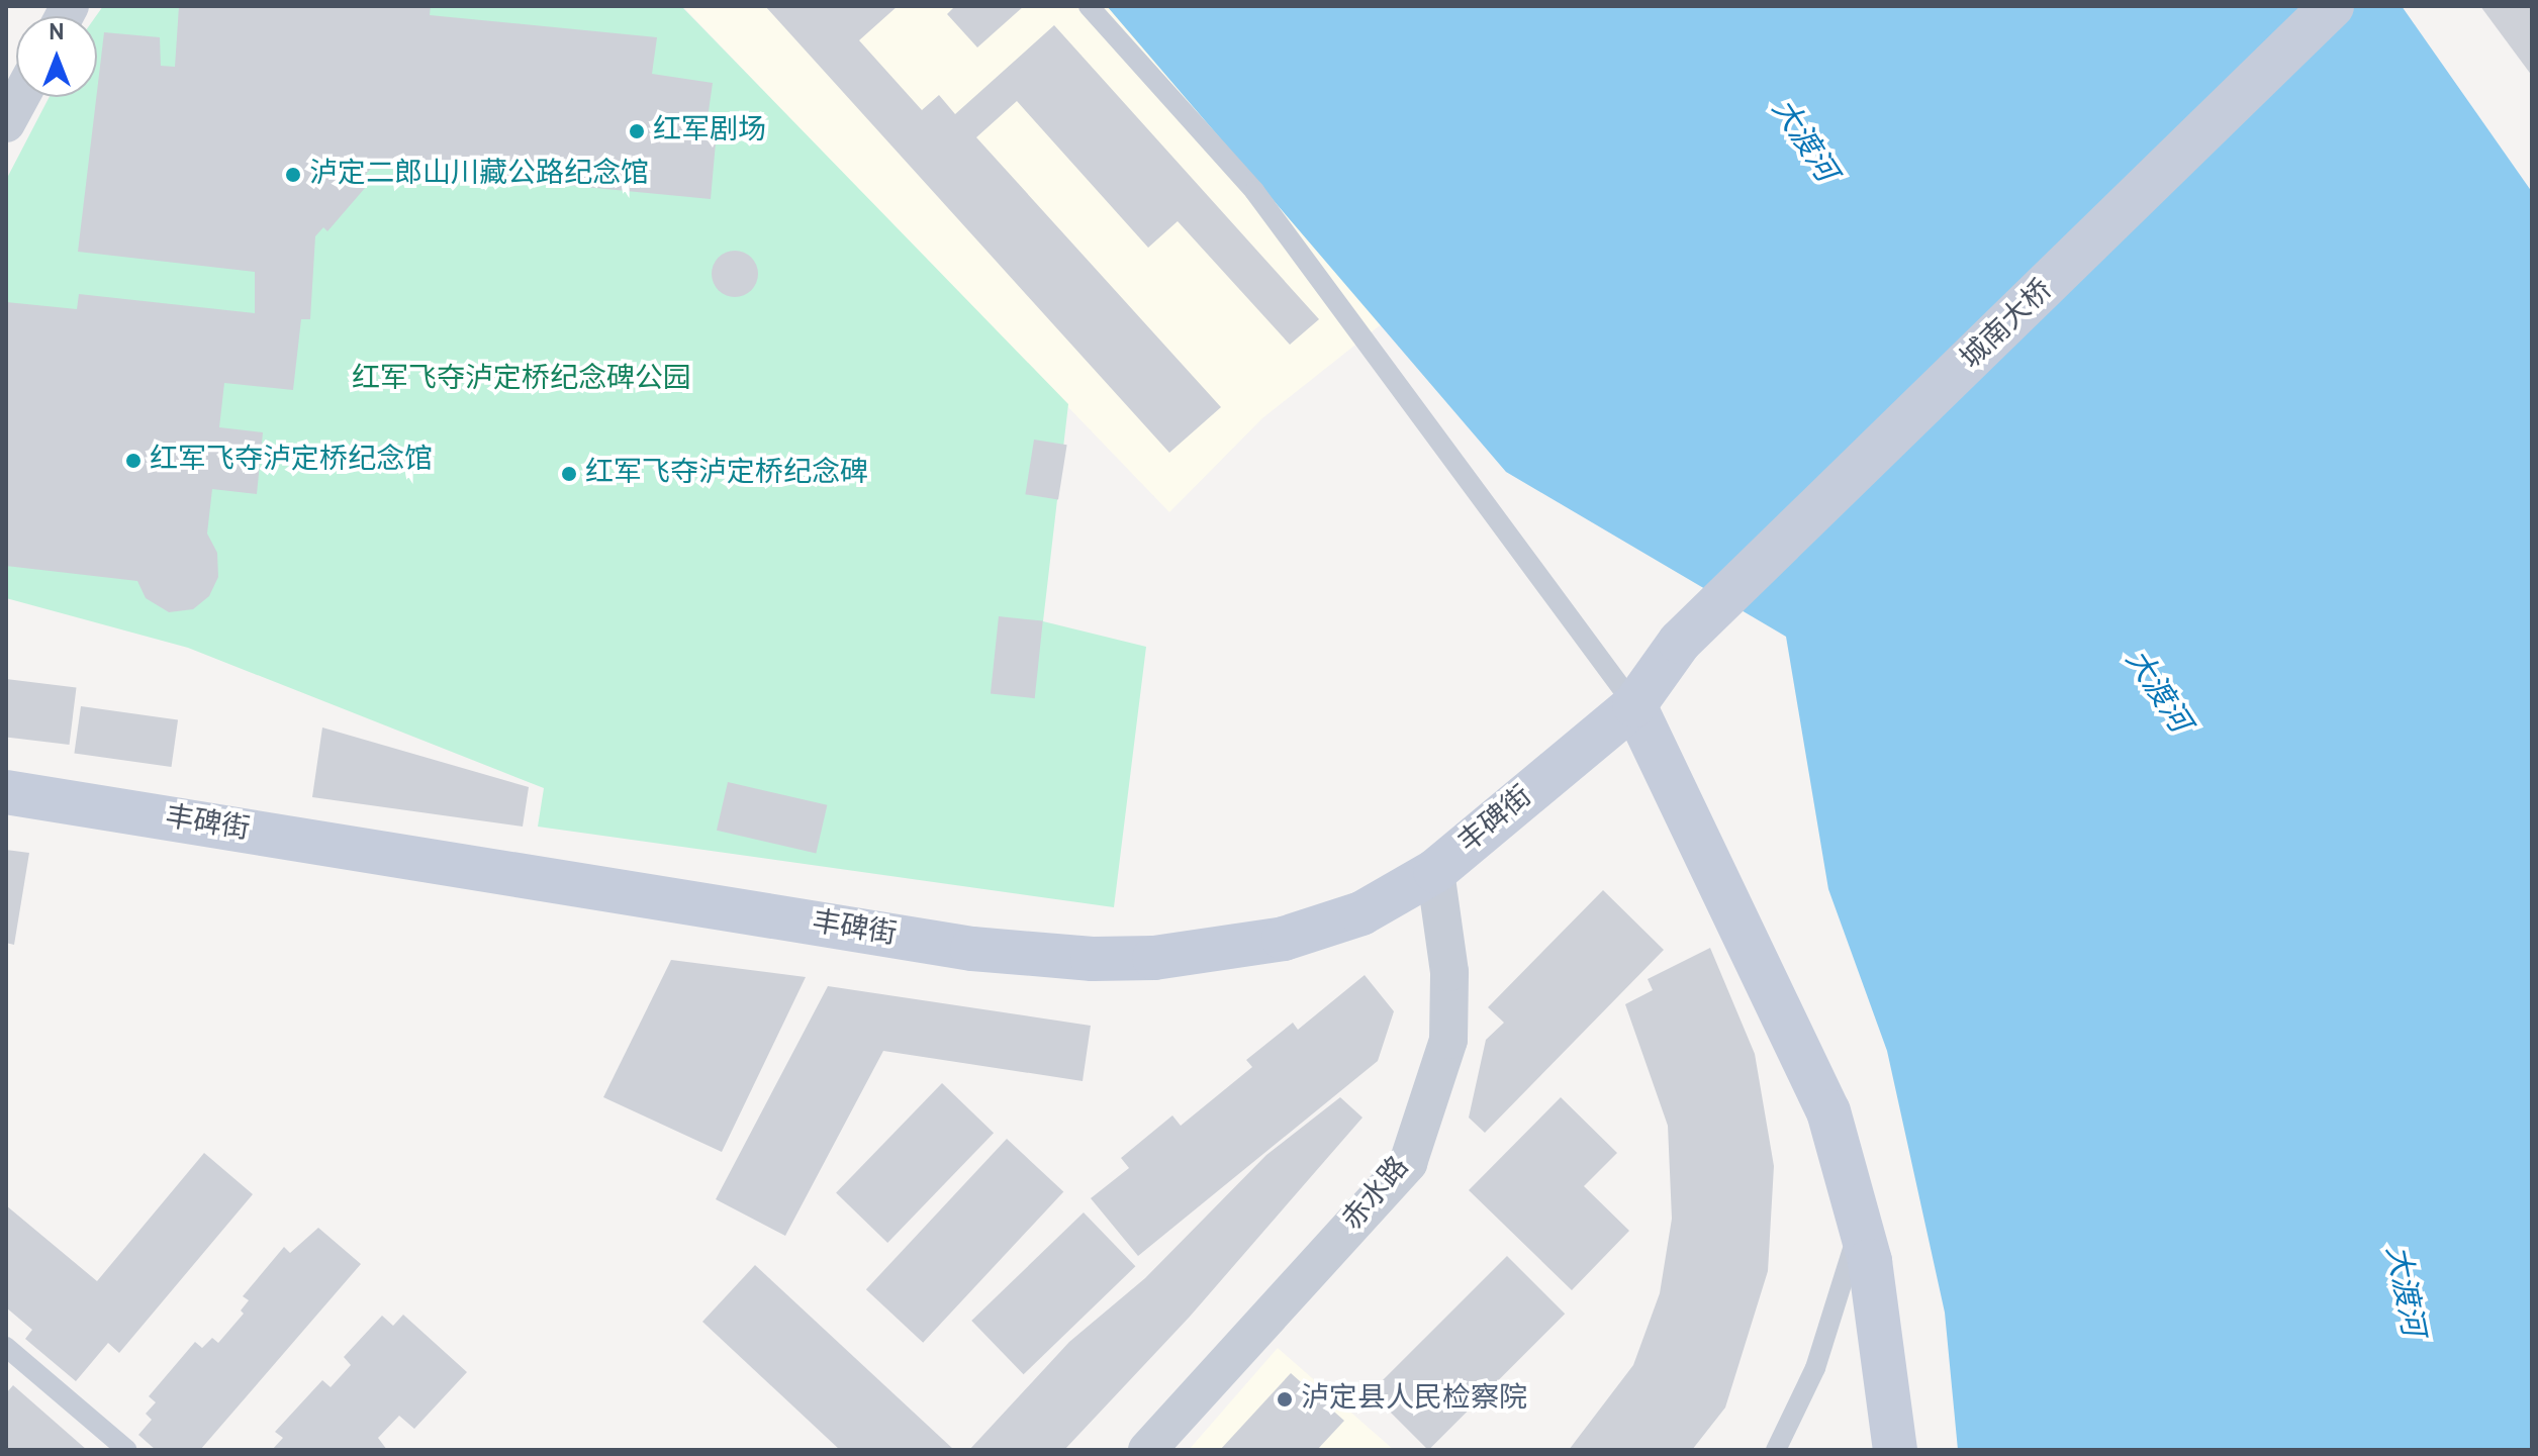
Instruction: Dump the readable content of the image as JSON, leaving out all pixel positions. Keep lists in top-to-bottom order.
{
  "streets": {
    "main road": ["城南大桥", "丰碑街"],
    "street": ["赤水路"]
  },
  "crossings": [
    ["城南大桥", "丰碑街"],
    ["丰碑街", "赤水路"]
  ],
  "water": ["大渡河"],
  "parks": ["红军飞夺泸定桥纪念碑公园"],
  "places": [
    "红军剧场",
    "泸定二郎山川藏公路纪念馆",
    "红军飞夺泸定桥纪念馆",
    "红军飞夺泸定桥纪念碑",
    "泸定县人民检察院"
  ],
  "north": "top"
}
